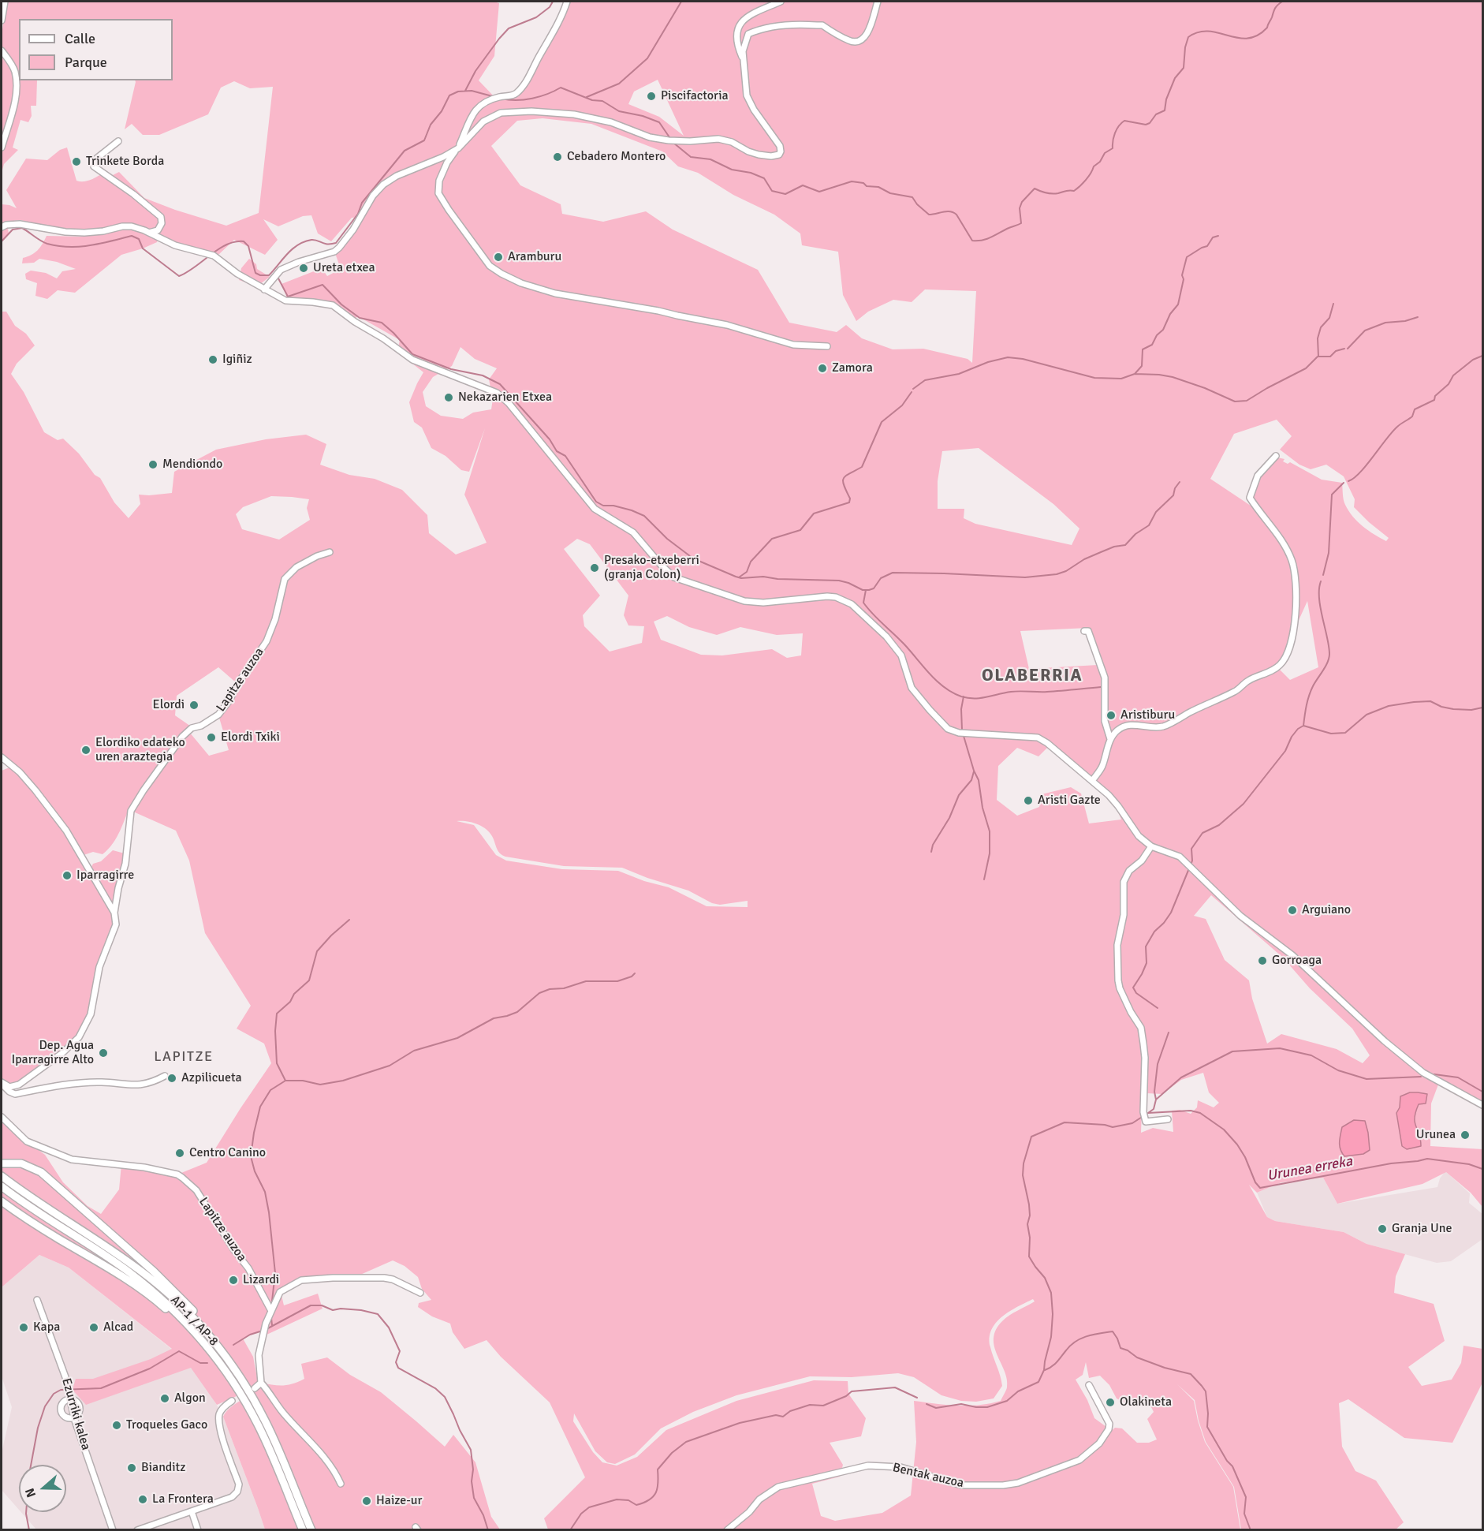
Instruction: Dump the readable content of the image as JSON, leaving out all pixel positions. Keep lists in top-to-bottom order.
{
  "streets": {
    "highway": ["AP-1 / AP-8"],
    "street": ["Lapitze auzoa", "Ezurriki kalea", "Bentak auzoa"]
  },
  "districts": ["OLABERRIA", "LAPITZE"],
  "water": ["Urunea erreka"],
  "places": [
    "Piscifactoria",
    "Cebadero Montero",
    "Trinkete Borda",
    "Aramburu",
    "Ureta etxea",
    "Igiñiz",
    "Zamora",
    "Nekazarien Etxea",
    "Mendiondo",
    "Presako-etxeberri (granja Colon)",
    "Elordi",
    "Aristiburu",
    "Elordi Txiki",
    "Elordiko edateko uren araztegia",
    "Aristi Gazte",
    "Iparragirre",
    "Arguiano",
    "Gorroaga",
    "Dep. Agua Iparragirre Alto",
    "Azpilicueta",
    "Urunea",
    "Centro Canino",
    "Granja Une",
    "Lizardi",
    "Kapa",
    "Alcad",
    "Algon",
    "Olakineta",
    "Troqueles Gaco",
    "Bianditz",
    "La Frontera",
    "Haize-ur"
  ],
  "legend": ["Calle", "Parque"],
  "north": "left"
}
